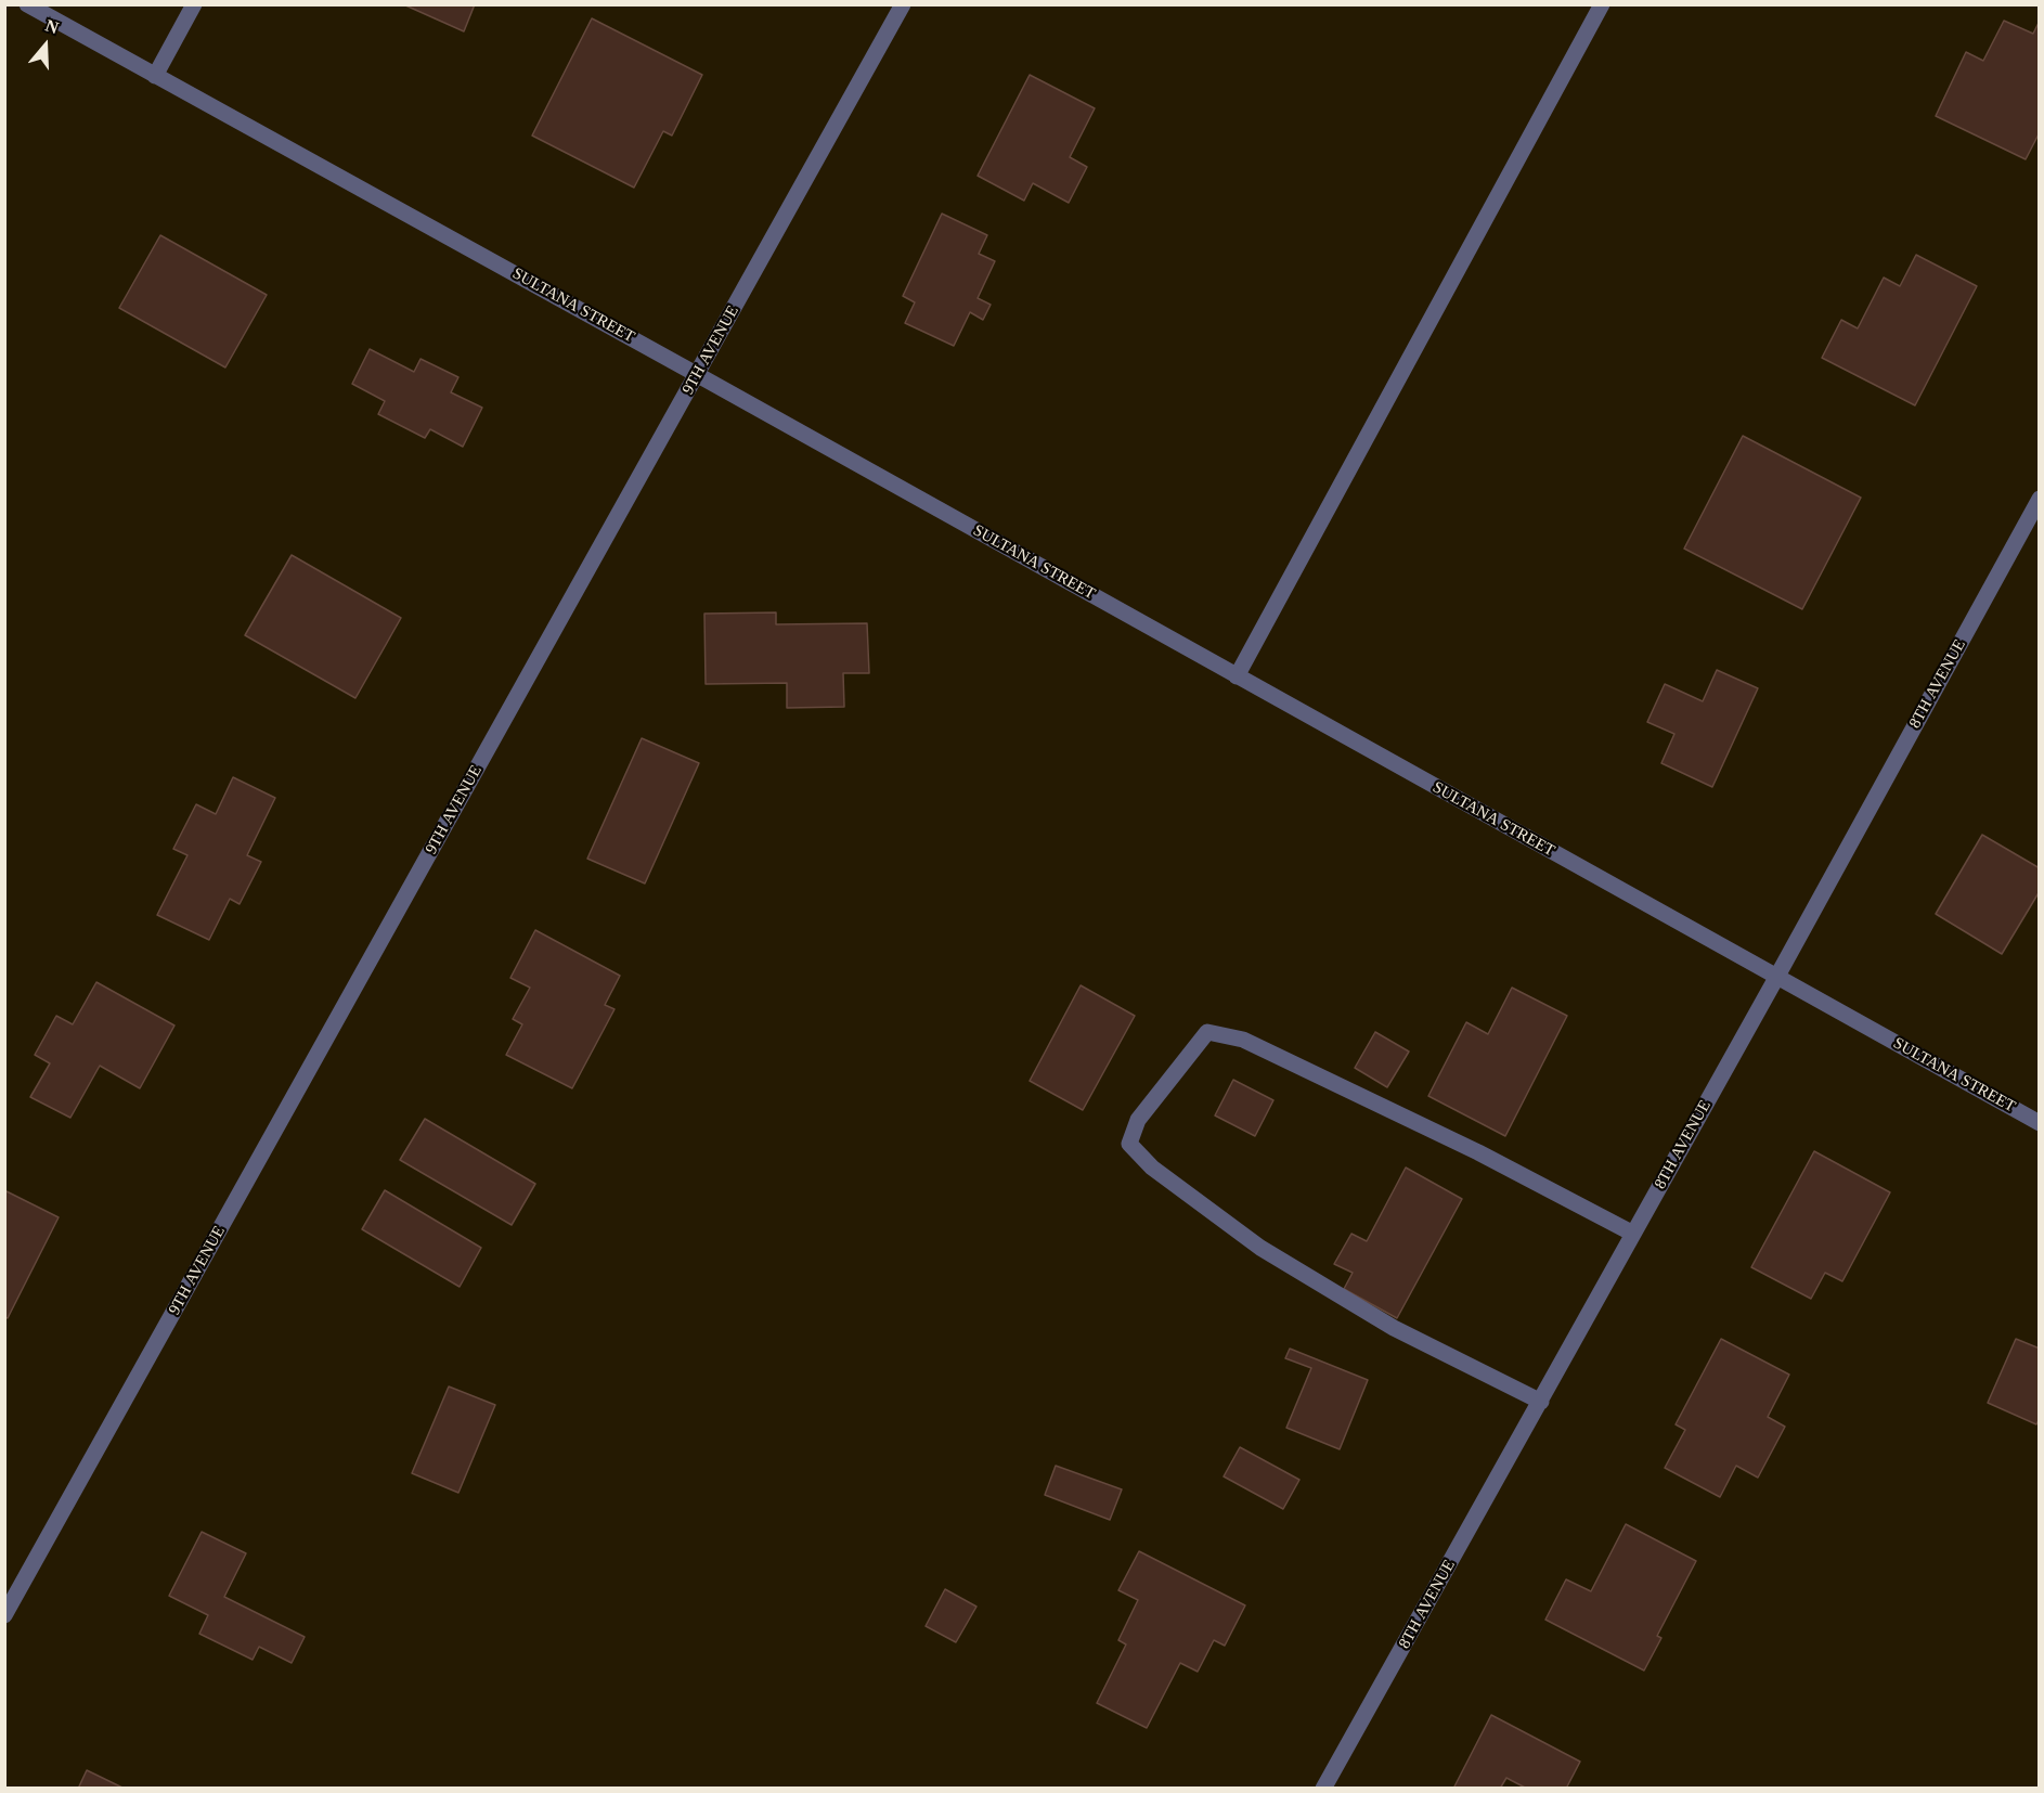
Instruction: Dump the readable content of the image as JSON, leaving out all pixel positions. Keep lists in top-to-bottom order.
{
  "streets": {
    "street": ["SULTANA STREET", "9TH AVENUE", "8TH AVENUE"]
  },
  "crossings": [
    ["SULTANA STREET", "9TH AVENUE"],
    ["SULTANA STREET", "8TH AVENUE"]
  ],
  "north": "top"
}
